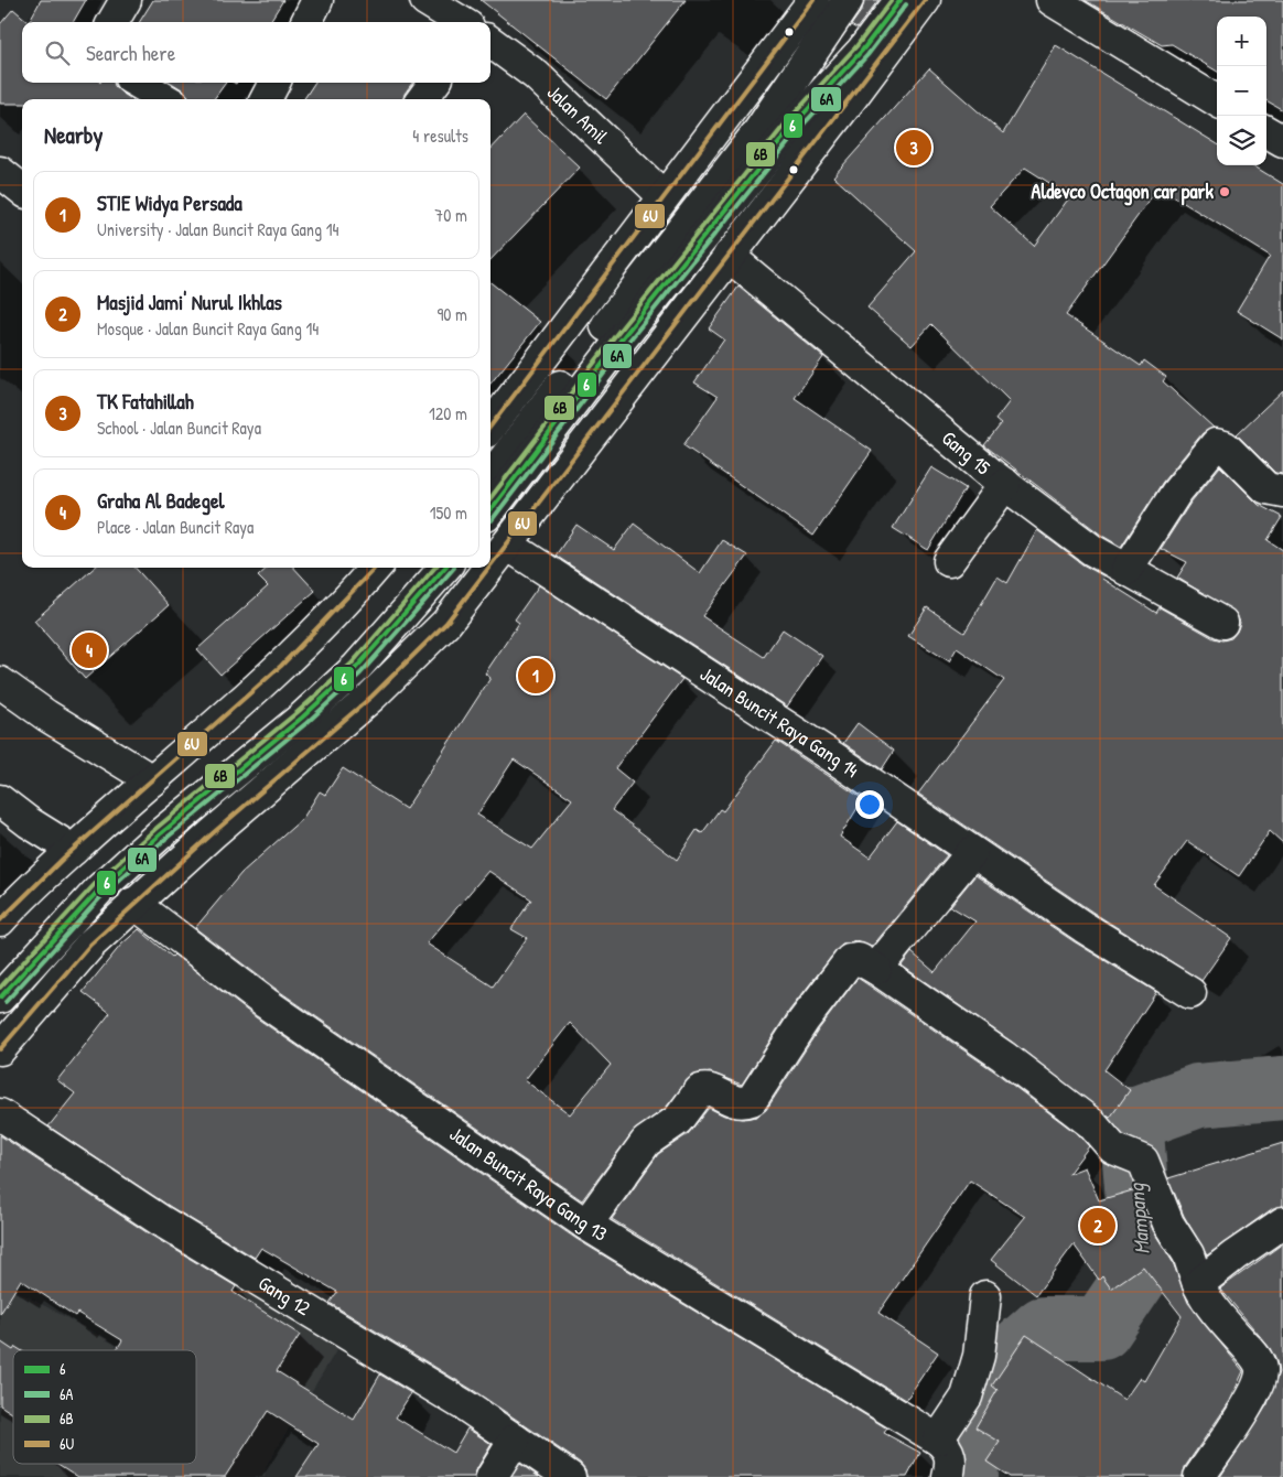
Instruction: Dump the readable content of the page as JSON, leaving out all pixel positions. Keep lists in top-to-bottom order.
{
  "streets": {
    "street": [
      "Jalan Amil",
      "Gang 15",
      "Jalan Buncit Raya Gang 14",
      "Jalan Buncit Raya Gang 13",
      "Gang 12"
    ]
  },
  "water": ["Mampang"],
  "places": ["Aldevco Octagon car park"],
  "lines": [
    "transit line 6",
    "transit line 6B",
    "transit line 6U",
    "transit line 6A"
  ],
  "legend": [
    "6",
    "6A",
    "6B",
    "6U"
  ],
  "page": {
    "map_buttons": ["+", "−"],
    "search": "Search here",
    "heading": ["Nearby", "4 results"],
    "pins": [
      "3",
      "4",
      "1",
      "2"
    ],
    "list": [
      {
        "mark": "1",
        "name": "STIE Widya Persada",
        "note": "University · Jalan Buncit Raya Gang 14",
        "value": "70 m"
      },
      {
        "mark": "2",
        "name": "Masjid Jami' Nurul Ikhlas",
        "note": "Mosque · Jalan Buncit Raya Gang 14",
        "value": "90 m"
      },
      {
        "mark": "3",
        "name": "TK Fatahillah",
        "note": "School · Jalan Buncit Raya",
        "value": "120 m"
      },
      {
        "mark": "4",
        "name": "Graha Al Badegel",
        "note": "Place · Jalan Buncit Raya",
        "value": "150 m"
      }
    ]
  }
}
